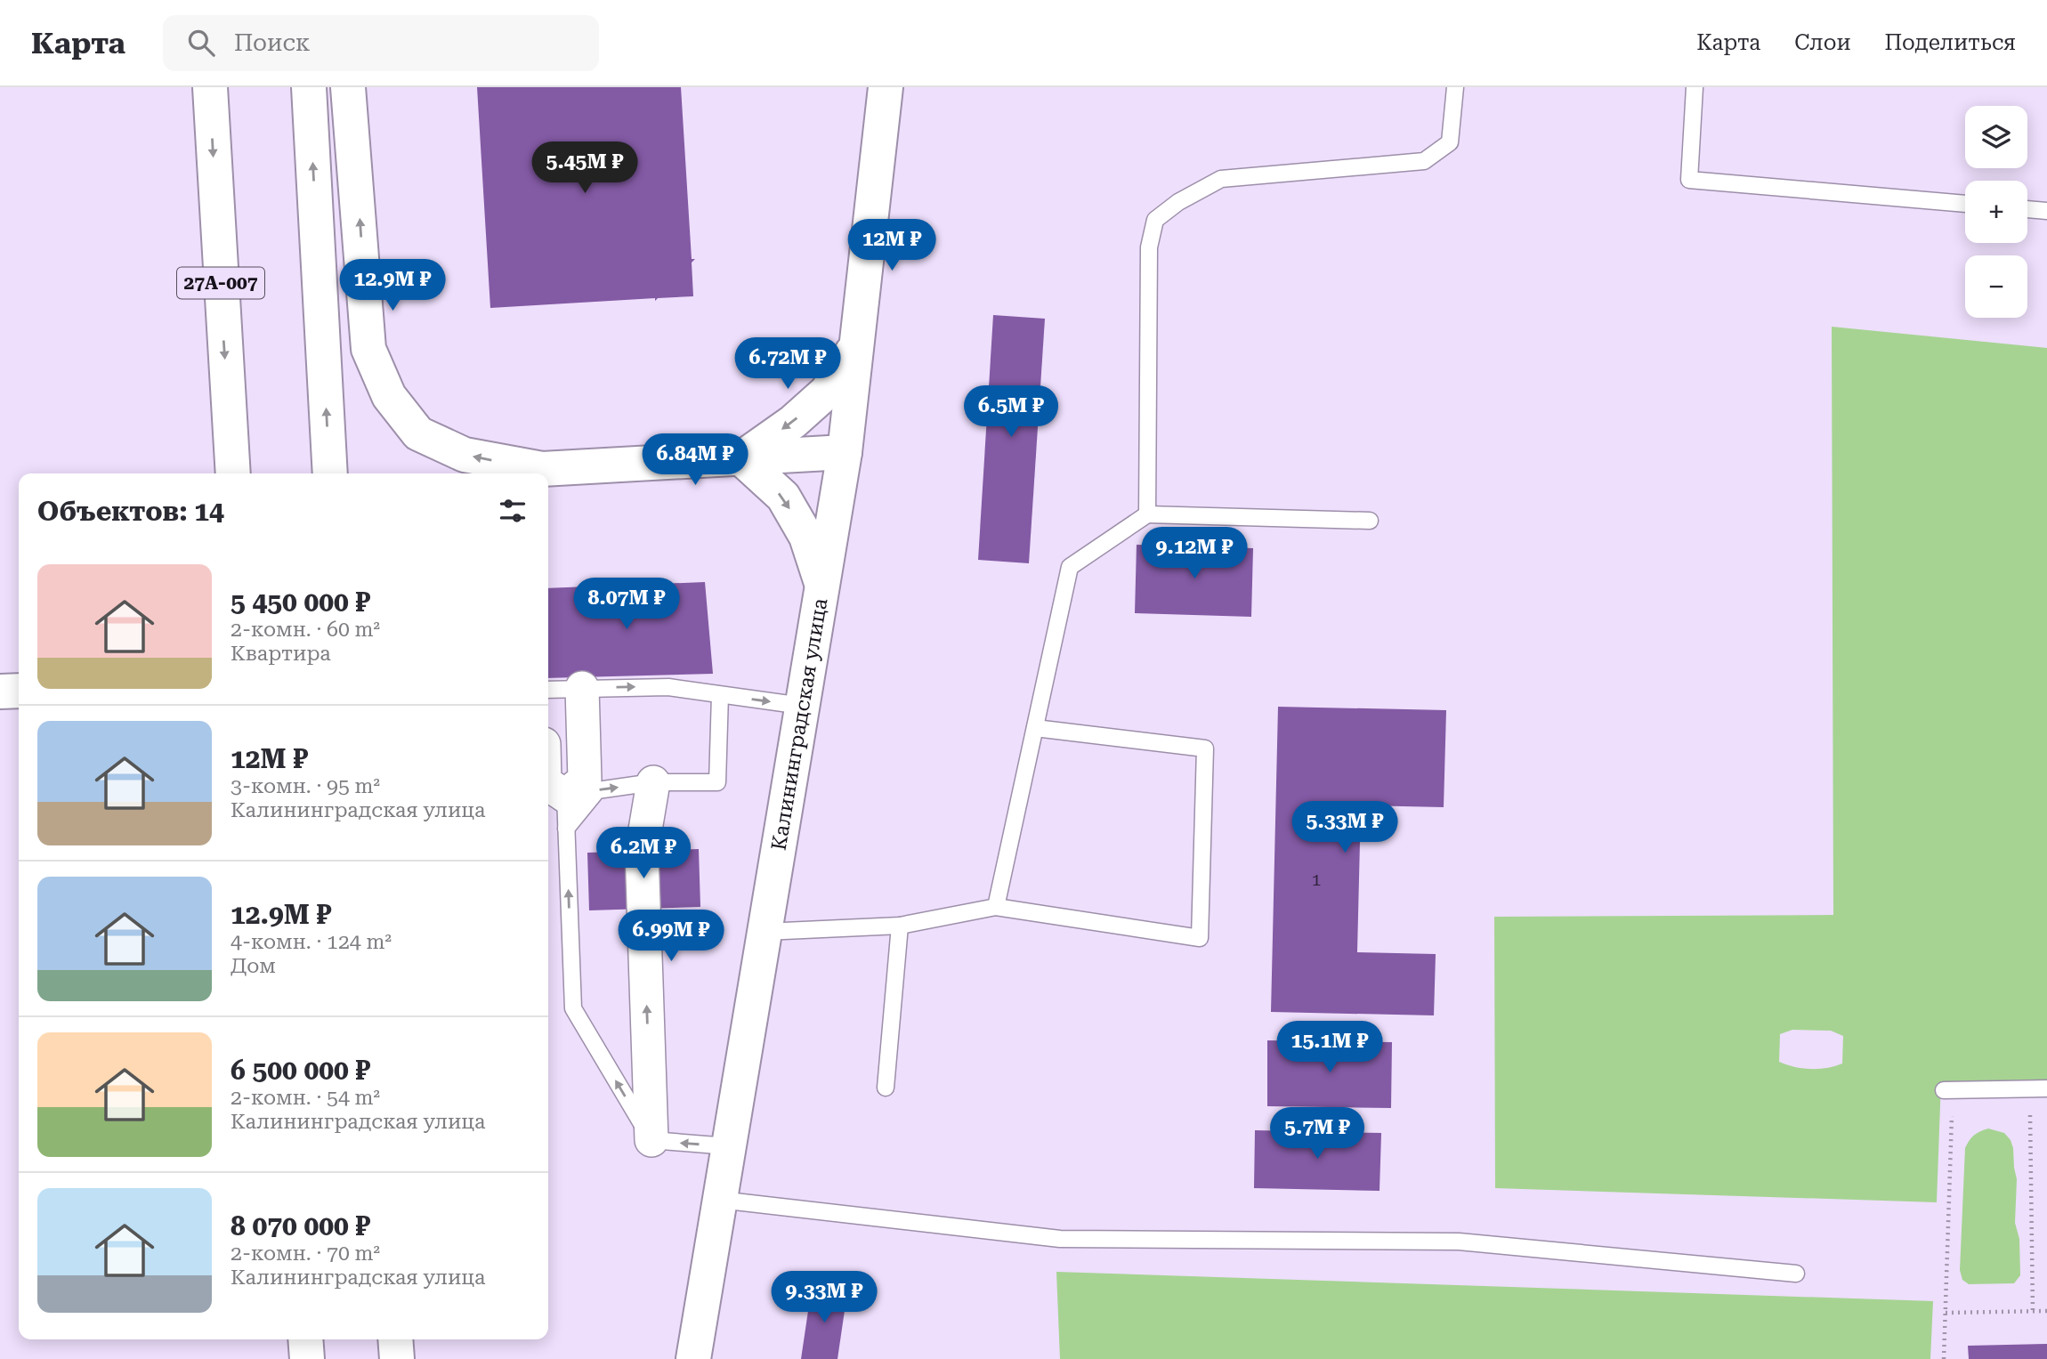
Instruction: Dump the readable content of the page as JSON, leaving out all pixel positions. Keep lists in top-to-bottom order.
{
  "streets": {
    "main road": ["27А-007", "Калининградская улица"]
  },
  "house_numbers": ["1"],
  "page": {
    "header": "Карта",
    "search": "Поиск",
    "nav": ["Карта", "Слои", "Поделиться"],
    "map_buttons": ["+", "−"],
    "price": [
      "5.45M ₽",
      "12M ₽",
      "12.9M ₽",
      "6.72M ₽",
      "6.5M ₽",
      "6.84M ₽",
      "9.12M ₽",
      "8.07M ₽",
      "5.33M ₽",
      "6.2M ₽",
      "6.99M ₽",
      "15.1M ₽",
      "5.7M ₽",
      "9.33M ₽"
    ],
    "heading": "Объектов: 14",
    "list": [
      {
        "name": "5 450 000 ₽",
        "note": "2-комн. · 60 m² · Квартира"
      },
      {
        "name": "12M ₽",
        "note": "3-комн. · 95 m² · Калининградская улица"
      },
      {
        "name": "12.9M ₽",
        "note": "4-комн. · 124 m² · Дом"
      },
      {
        "name": "6 500 000 ₽",
        "note": "2-комн. · 54 m² · Калининградская улица"
      },
      {
        "name": "8 070 000 ₽",
        "note": "2-комн. · 70 m² · Калининградская улица"
      }
    ]
  }
}
